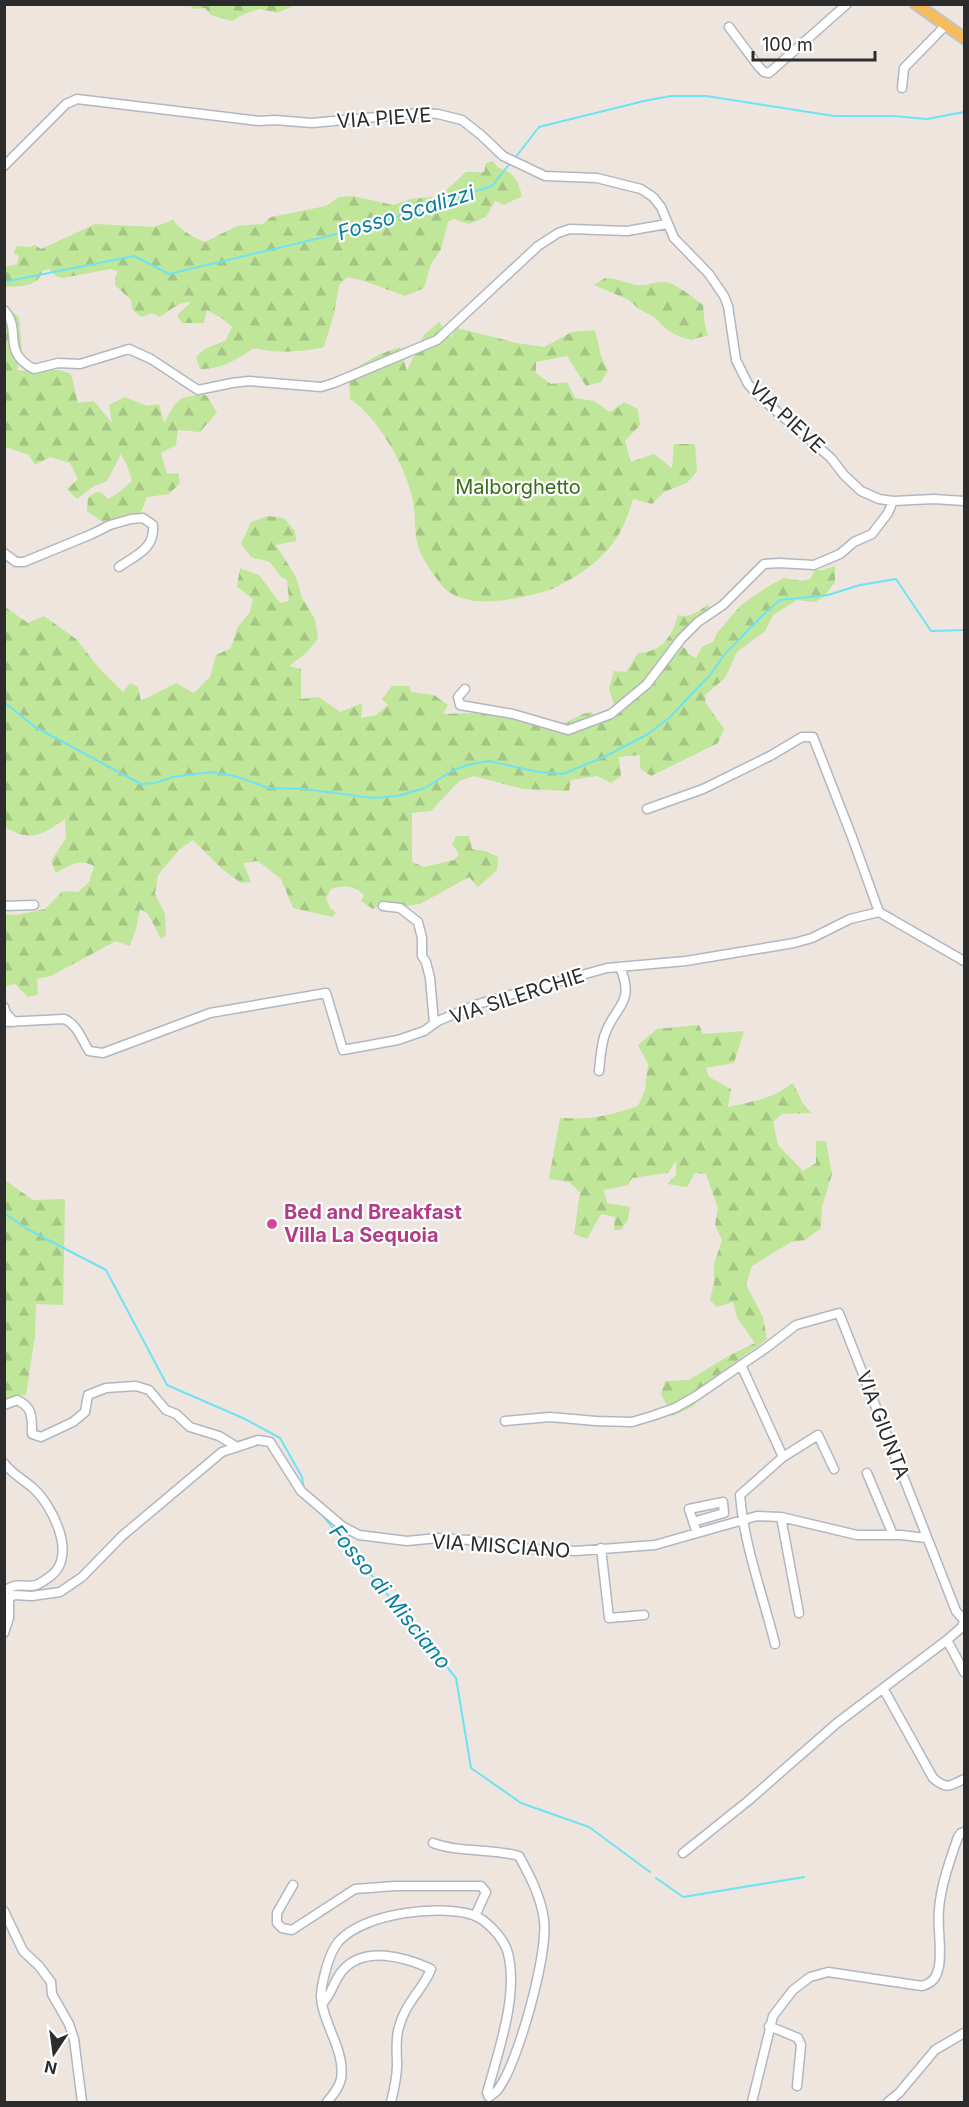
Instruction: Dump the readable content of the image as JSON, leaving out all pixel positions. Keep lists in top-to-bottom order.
{
  "streets": {
    "street": [
      "VIA PIEVE",
      "VIA SILERCHIE",
      "VIA GIUNTA",
      "VIA MISCIANO"
    ]
  },
  "crossings": [
    ["VIA GIUNTA", "VIA MISCIANO"]
  ],
  "water": ["Fosso Scalizzi", "Fosso di Misciano"],
  "parks": ["Malborghetto"],
  "places": ["Bed and Breakfast Villa La Sequoia"],
  "scale_bar": "100 m",
  "north": "bottom"
}
